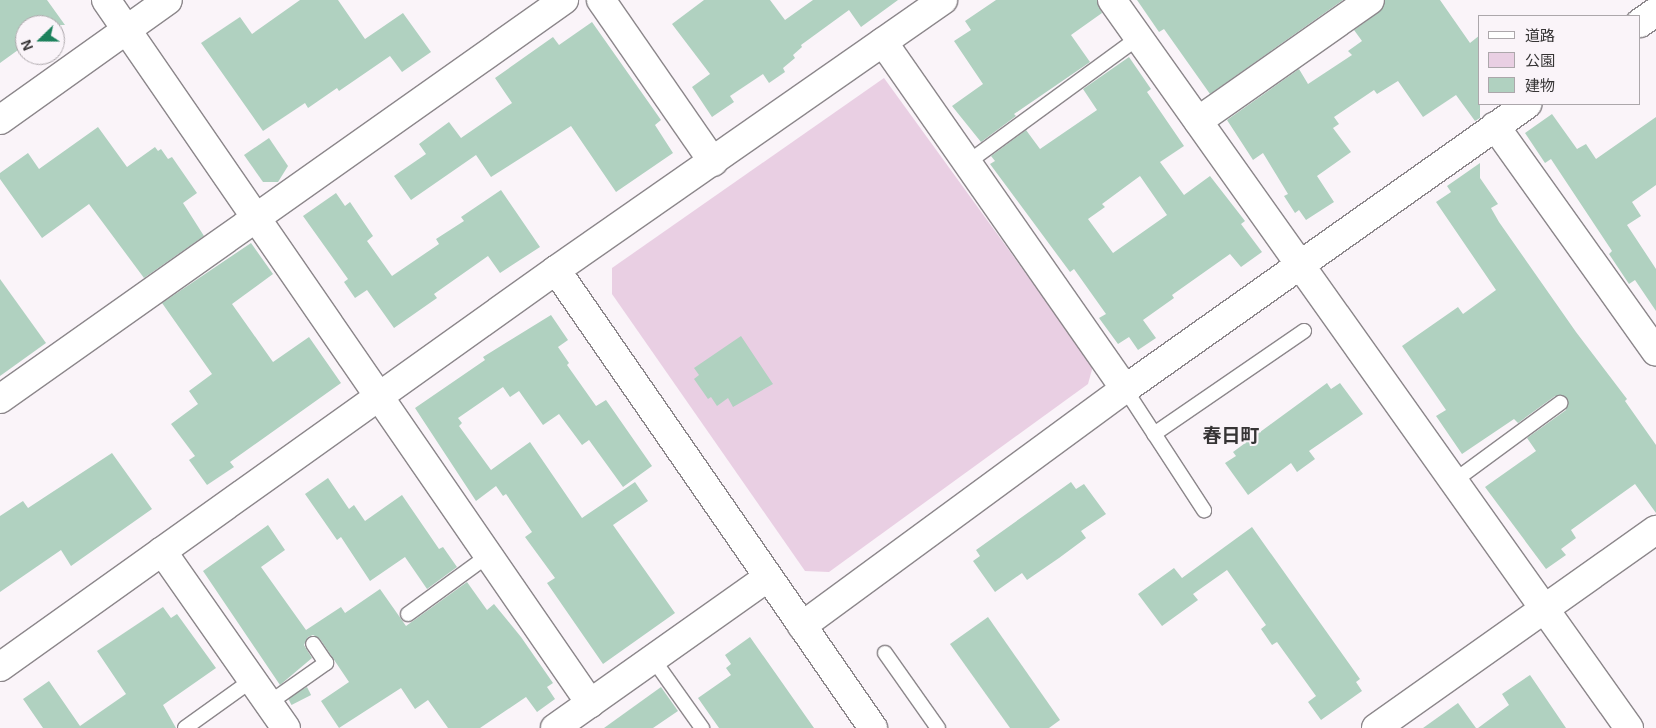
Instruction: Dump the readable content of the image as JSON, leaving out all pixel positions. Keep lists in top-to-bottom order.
{
  "districts": ["春日町"],
  "legend": ["道路", "公園", "建物"],
  "north": "left"
}
